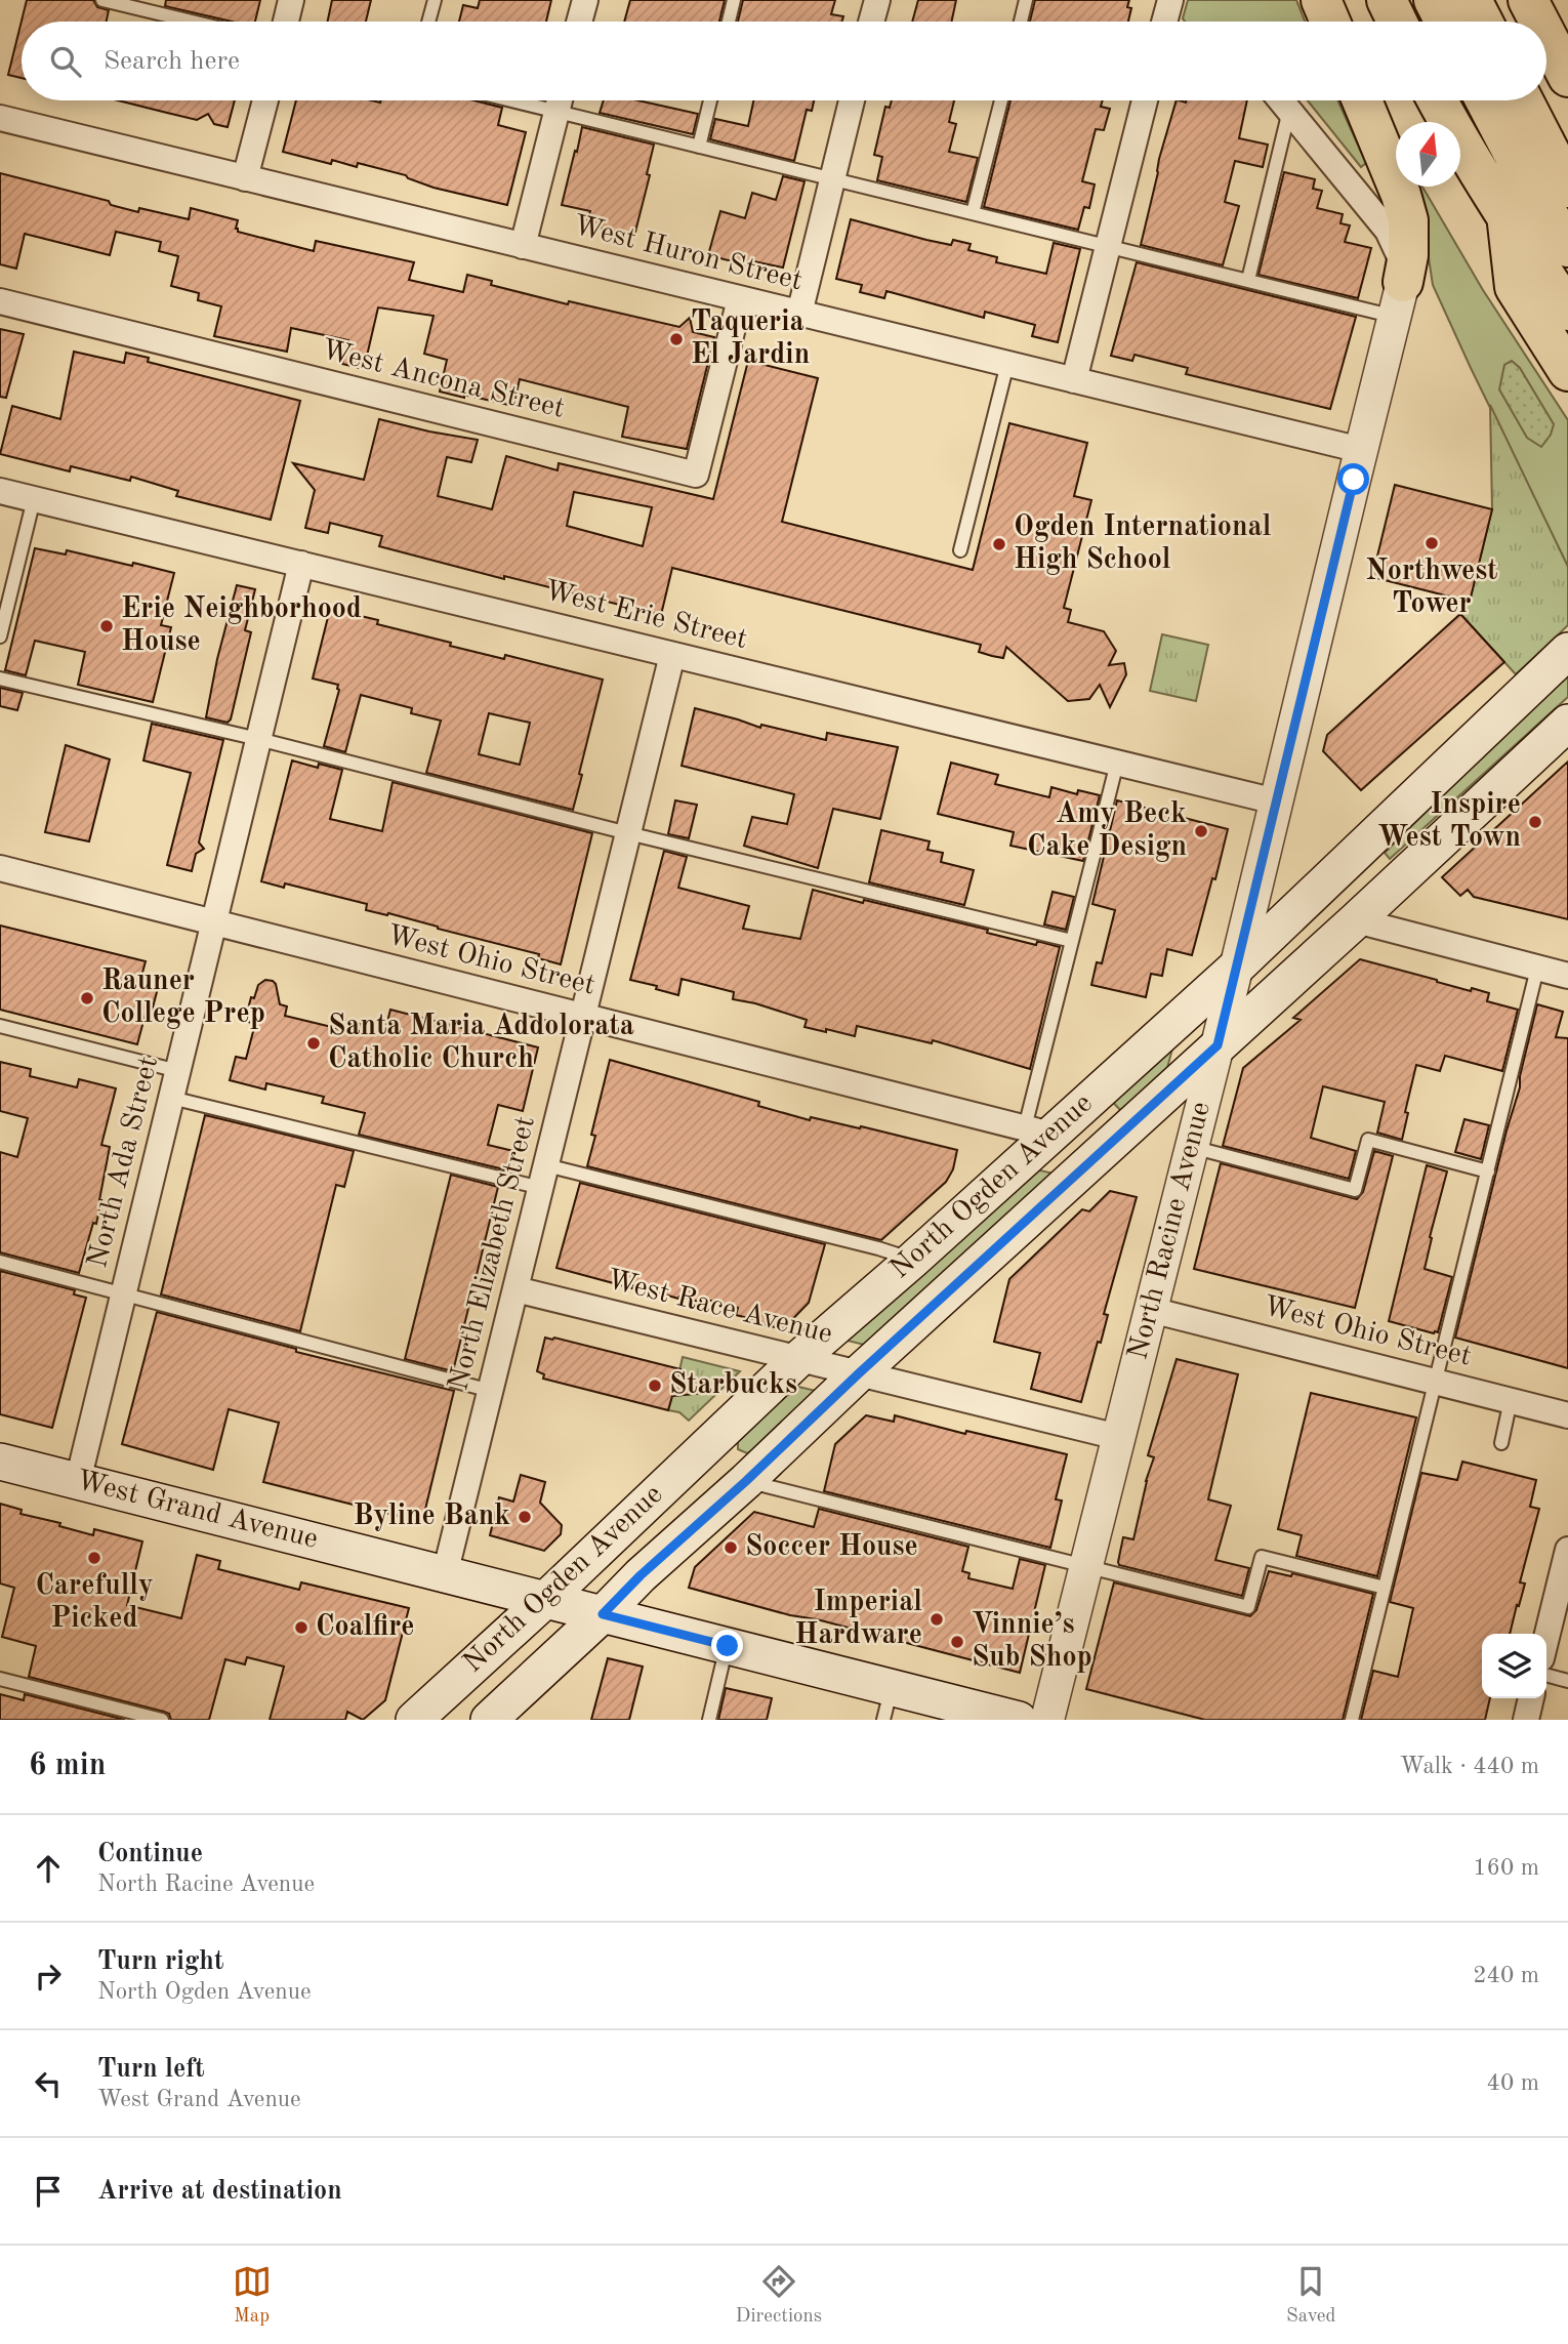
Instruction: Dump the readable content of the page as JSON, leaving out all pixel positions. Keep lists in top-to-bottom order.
{
  "streets": {
    "main road": ["North Ogden Avenue", "West Grand Avenue"],
    "street": [
      "West Huron Street",
      "West Ancona Street",
      "West Erie Street",
      "West Ohio Street",
      "North Ada Street",
      "North Racine Avenue",
      "North Elizabeth Street",
      "West Race Avenue"
    ]
  },
  "crossings": [
    ["West Huron Street", "West Ancona Street"],
    ["West Huron Street", "North Racine Avenue"],
    ["West Erie Street", "North Ada Street"],
    ["West Erie Street", "North Racine Avenue"],
    ["West Erie Street", "North Elizabeth Street"],
    ["West Ohio Street", "North Ada Street"],
    ["West Ohio Street", "North Ogden Avenue"],
    ["West Ohio Street", "North Racine Avenue"],
    ["West Ohio Street", "North Elizabeth Street"],
    ["North Ada Street", "West Grand Avenue"],
    ["North Ogden Avenue", "North Racine Avenue"],
    ["North Ogden Avenue", "West Race Avenue"],
    ["North Ogden Avenue", "West Grand Avenue"],
    ["North Racine Avenue", "West Race Avenue"],
    ["North Elizabeth Street", "West Race Avenue"],
    ["North Elizabeth Street", "West Grand Avenue"]
  ],
  "places": [
    "Taqueria El Jardin",
    "Northwest Tower",
    "Ogden International High School",
    "Erie Neighborhood House",
    "Inspire West Town",
    "Amy Beck Cake Design",
    "Rauner College Prep",
    "Santa Maria Addolorata Catholic Church",
    "Starbucks",
    "Byline Bank",
    "Soccer House",
    "Carefully Picked",
    "Imperial Hardware",
    "Coalfire",
    "Vinnie’s Sub Shop"
  ],
  "north": "top",
  "page": {
    "search": "Search here",
    "heading": ["6 min", "Walk · 440 m"],
    "list": [
      ["Continue", "North Racine Avenue", "160 m"],
      ["Turn right", "North Ogden Avenue", "240 m"],
      ["Turn left", "West Grand Avenue", "40 m"],
      "Arrive at destination"
    ],
    "nav": ["Map", "Directions", "Saved"]
  }
}
